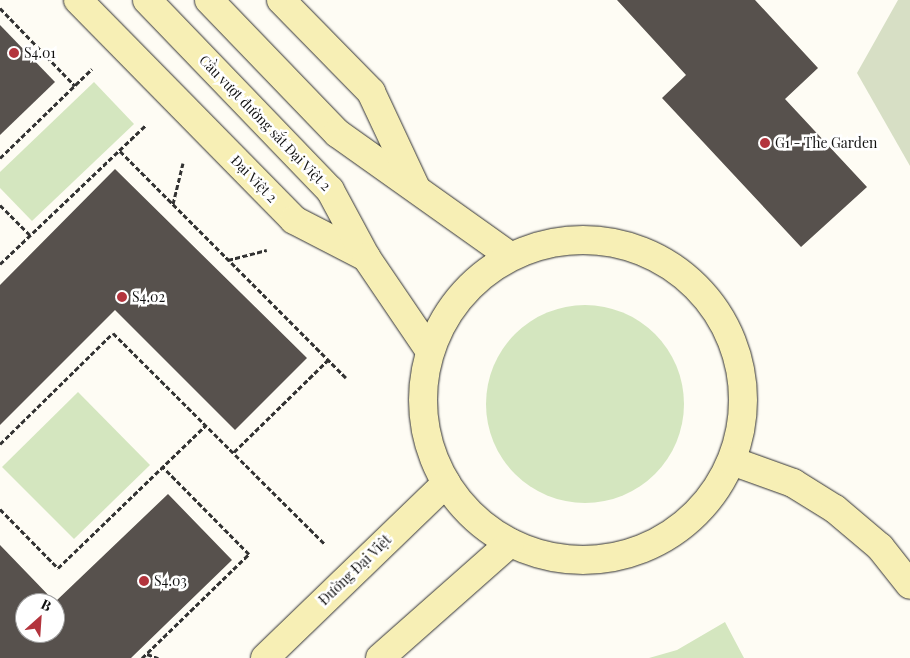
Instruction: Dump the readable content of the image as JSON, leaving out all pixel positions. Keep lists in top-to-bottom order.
{
  "streets": {
    "street": ["Cầu vượt đường sắt Đại Việt 2", "Đại Việt 2", "Đường Đại Việt"]
  },
  "crossings": [
    ["Cầu vượt đường sắt Đại Việt 2", "Đại Việt 2"]
  ],
  "places": [
    "S4.01",
    "G1 - The Garden",
    "S4.02",
    "S4.03"
  ],
  "north": "top right"
}
